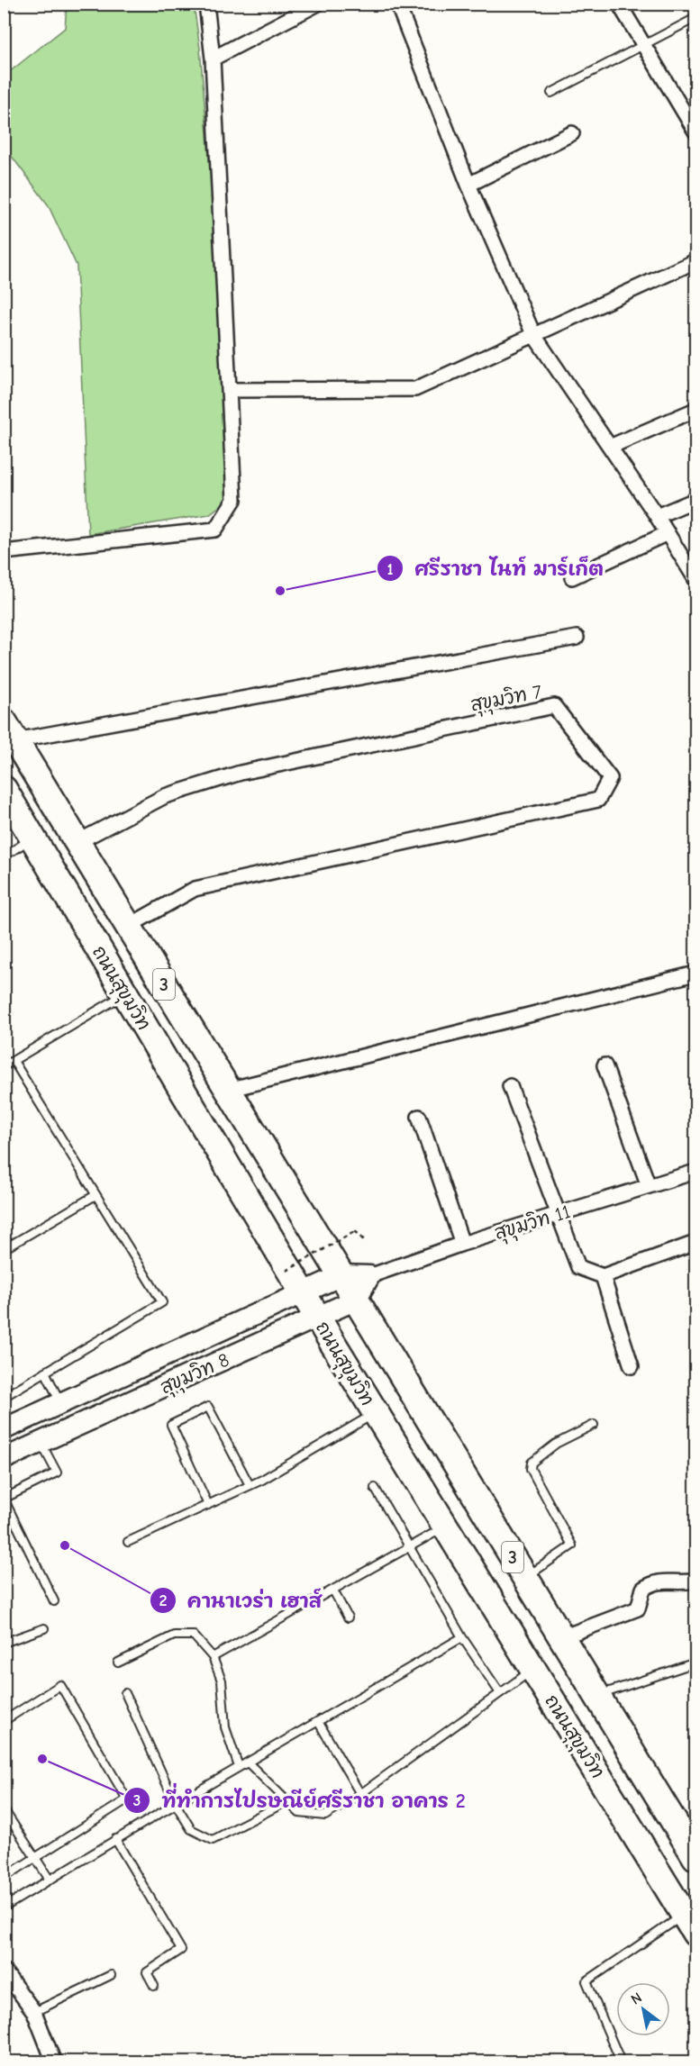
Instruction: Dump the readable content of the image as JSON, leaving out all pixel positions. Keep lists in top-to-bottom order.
{
  "streets": {
    "highway": ["3", "ถนนสุขุมวิท"],
    "main road": ["สุขุมวิท 11", "สุขุมวิท 8"],
    "street": ["สุขุมวิท 7"]
  },
  "crossings": [
    ["สุขุมวิท 7", "ถนนสุขุมวิท"],
    ["ถนนสุขุมวิท", "สุขุมวิท 11"],
    ["ถนนสุขุมวิท", "สุขุมวิท 8"],
    ["สุขุมวิท 11", "สุขุมวิท 8"]
  ],
  "places": ["ศรีราชา ไนท์ มาร์เก็ต", "คานาเวร่า เฮาส์", "ที่ทำการไปรษณีย์ศรีราชา อาคาร 2"],
  "north": "top left"
}
